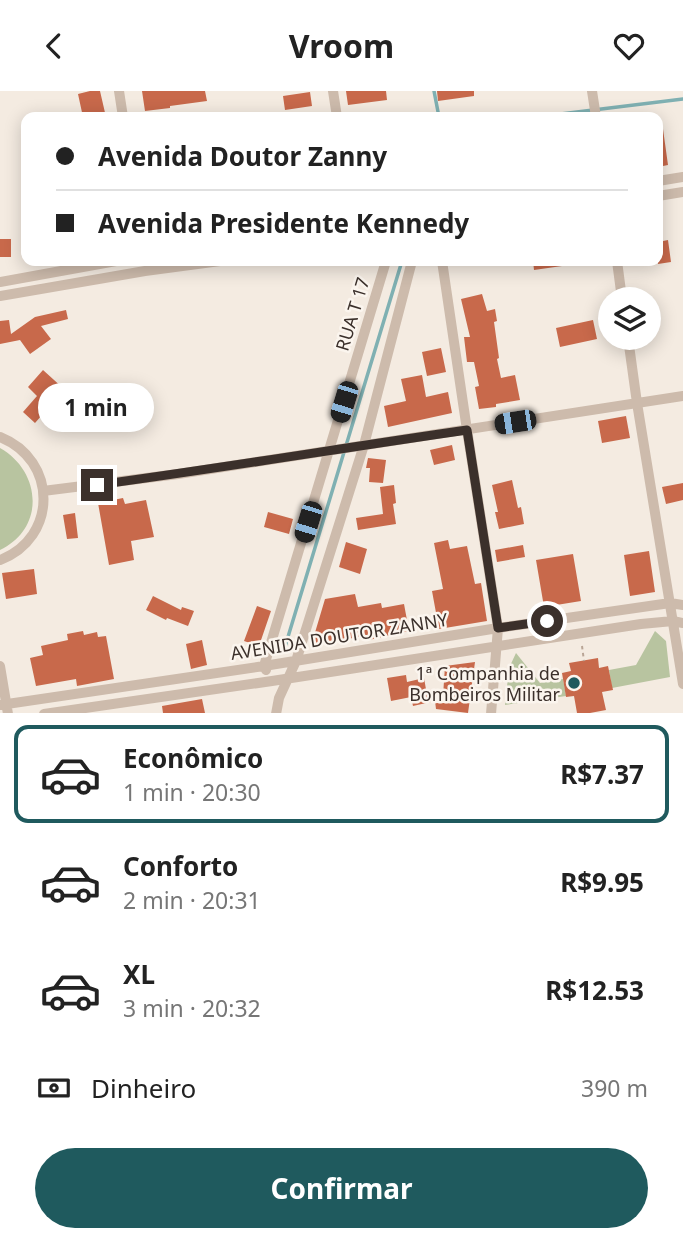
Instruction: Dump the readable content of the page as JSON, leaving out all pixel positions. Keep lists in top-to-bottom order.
{
  "streets": {
    "street": ["RUA T 17", "AVENIDA DOUTOR ZANNY"]
  },
  "crossings": [
    ["RUA T 17", "AVENIDA DOUTOR ZANNY"]
  ],
  "places": ["1ª Companhia de Bombeiros Militar"],
  "page": {
    "header": "Vroom",
    "banner": ["Avenida Doutor Zanny", "Avenida Presidente Kennedy"],
    "bubble": "1 min",
    "list": [
      {
        "name": "Econômico",
        "note": "1 min · 20:30",
        "value": "R$7.37"
      },
      {
        "name": "Conforto",
        "note": "2 min · 20:31",
        "value": "R$9.95"
      },
      {
        "name": "XL",
        "note": "3 min · 20:32",
        "value": "R$12.53"
      }
    ],
    "pay": ["Dinheiro", "390 m"],
    "buttons": "Confirmar"
  }
}
